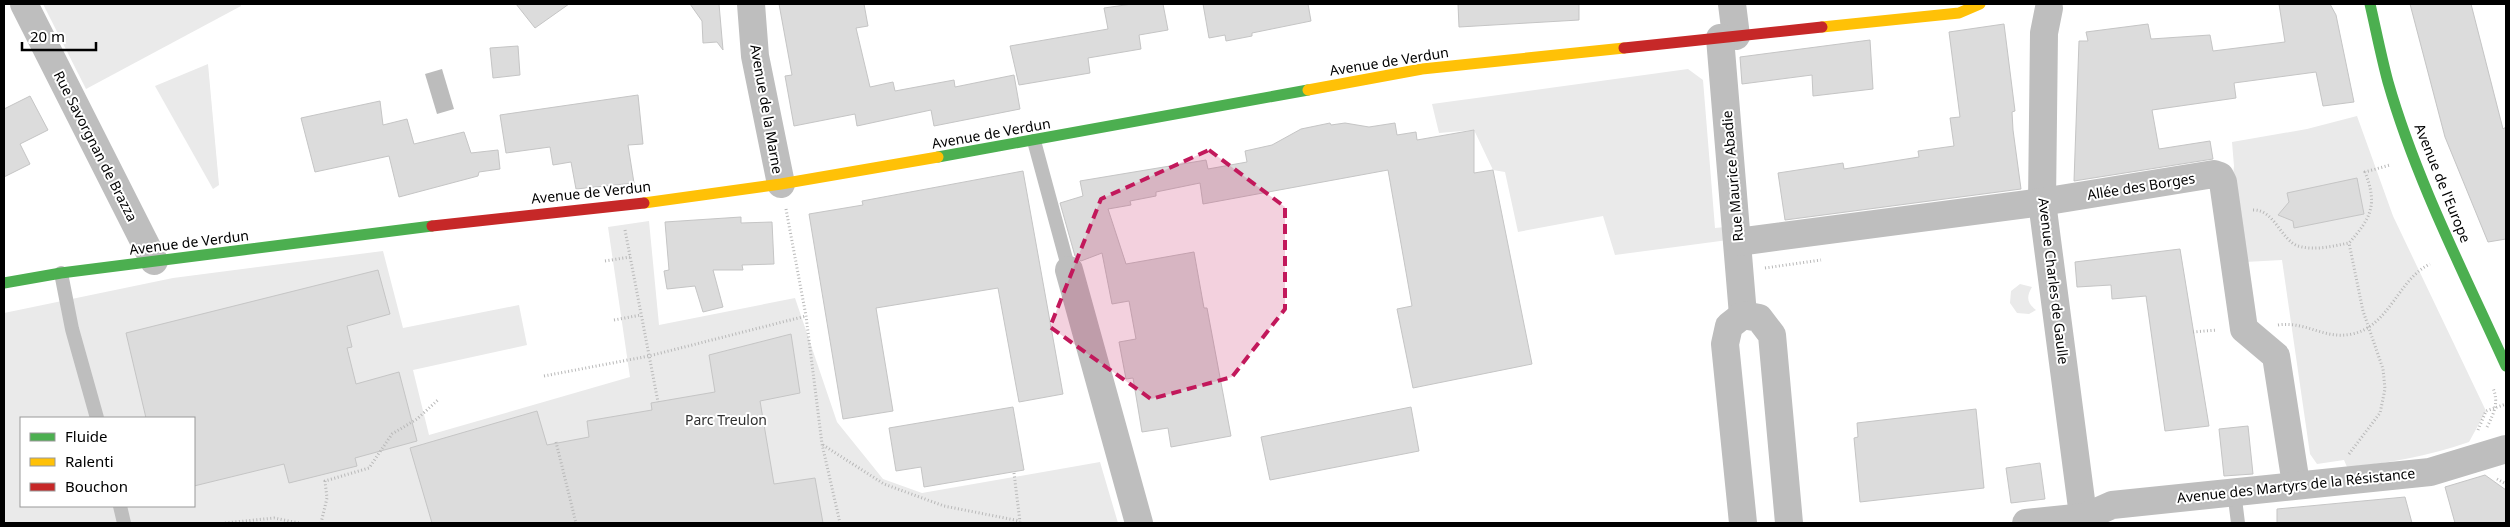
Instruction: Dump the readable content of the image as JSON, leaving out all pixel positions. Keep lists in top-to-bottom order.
{
  "streets": {
    "street": [
      "Avenue de Verdun",
      "Avenue de la Marne",
      "Rue Savorgnan de Brazza",
      "Rue Maurice Abadie",
      "Avenue de l'Europe",
      "Allée des Borges",
      "Avenue Charles de Gaulle",
      "Avenue des Martyrs de la Résistance"
    ]
  },
  "crossings": [
    ["Avenue de Verdun", "Avenue de la Marne"],
    ["Avenue de Verdun", "Rue Savorgnan de Brazza"],
    ["Avenue de Verdun", "Rue Maurice Abadie"],
    ["Rue Maurice Abadie", "Allée des Borges"],
    ["Allée des Borges", "Avenue Charles de Gaulle"],
    ["Avenue Charles de Gaulle", "Avenue des Martyrs de la Résistance"]
  ],
  "parks": ["Parc Treulon"],
  "legend": ["Fluide", "Ralenti", "Bouchon"],
  "scale_bar": "20 m"
}
